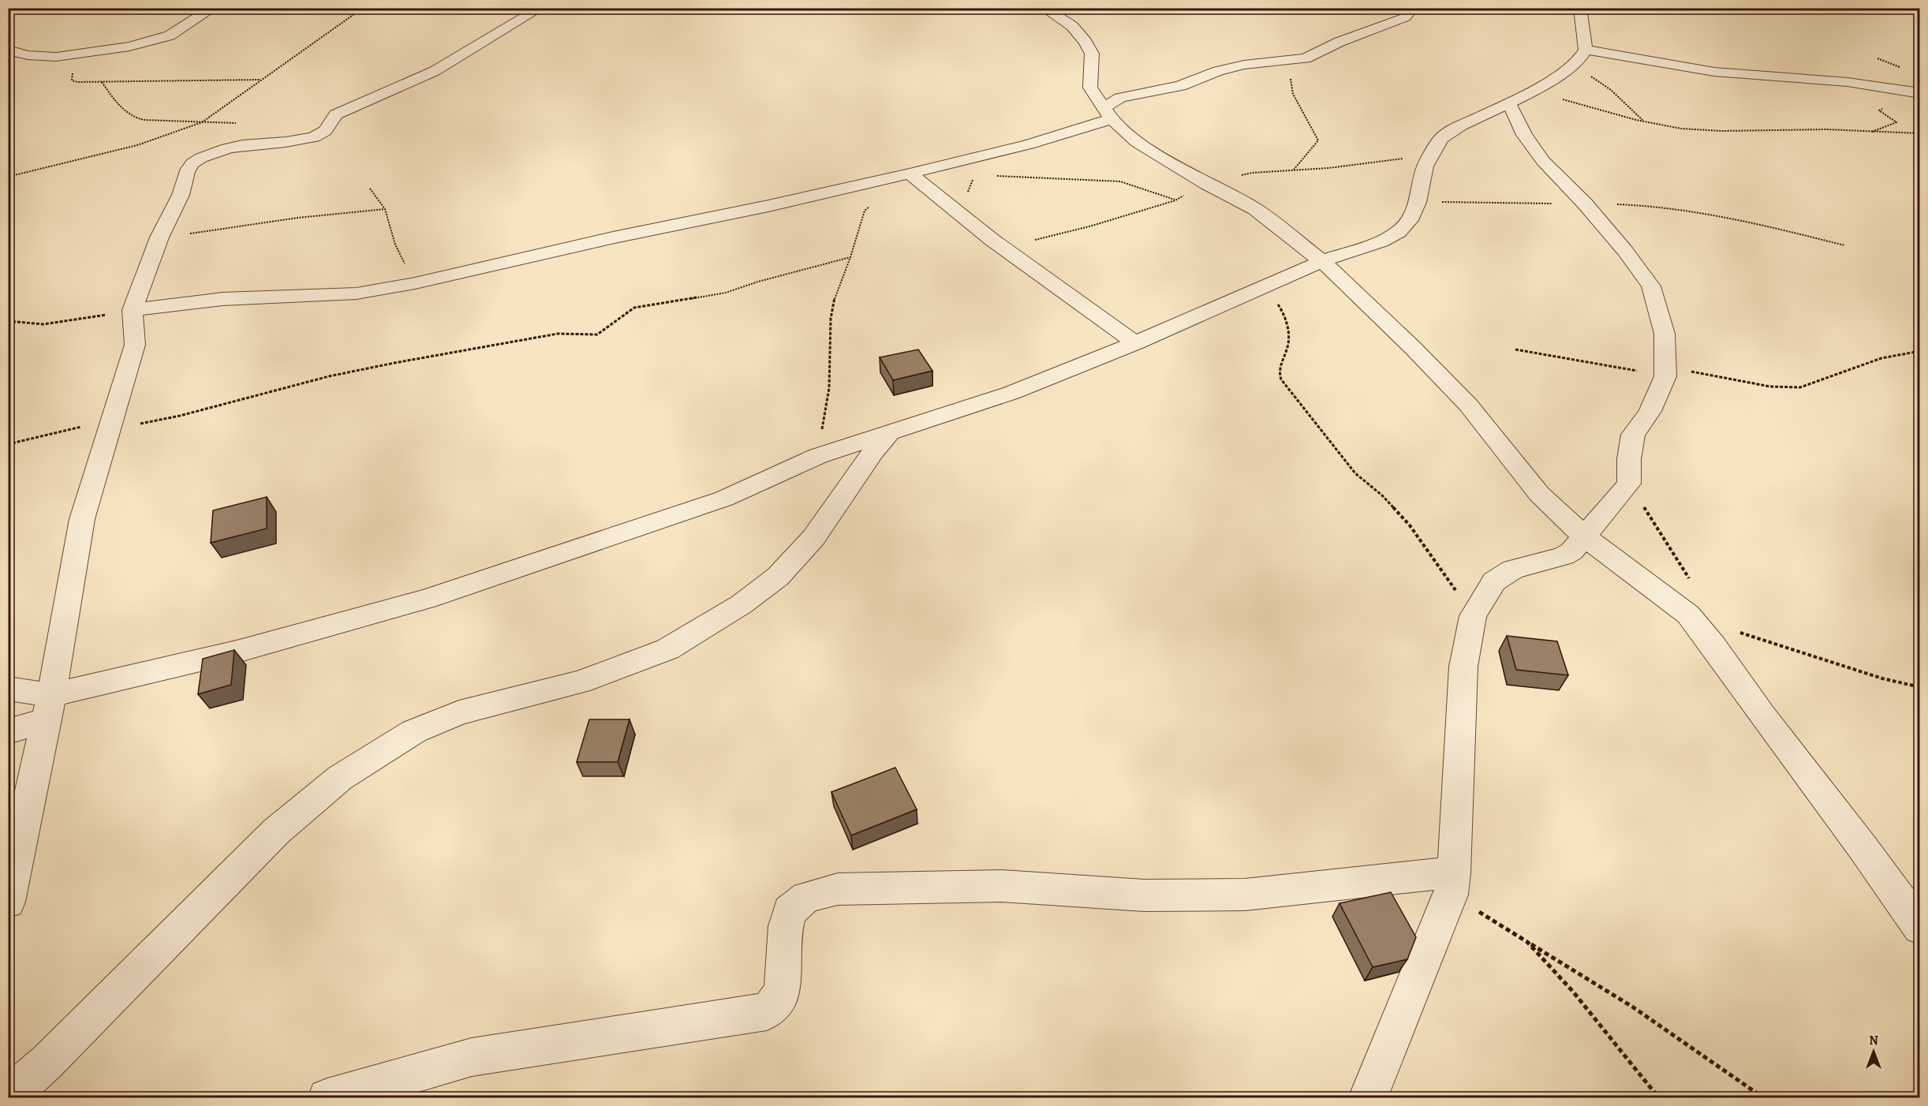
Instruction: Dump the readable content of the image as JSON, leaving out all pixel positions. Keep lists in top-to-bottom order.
{
  "north": "top"
}
